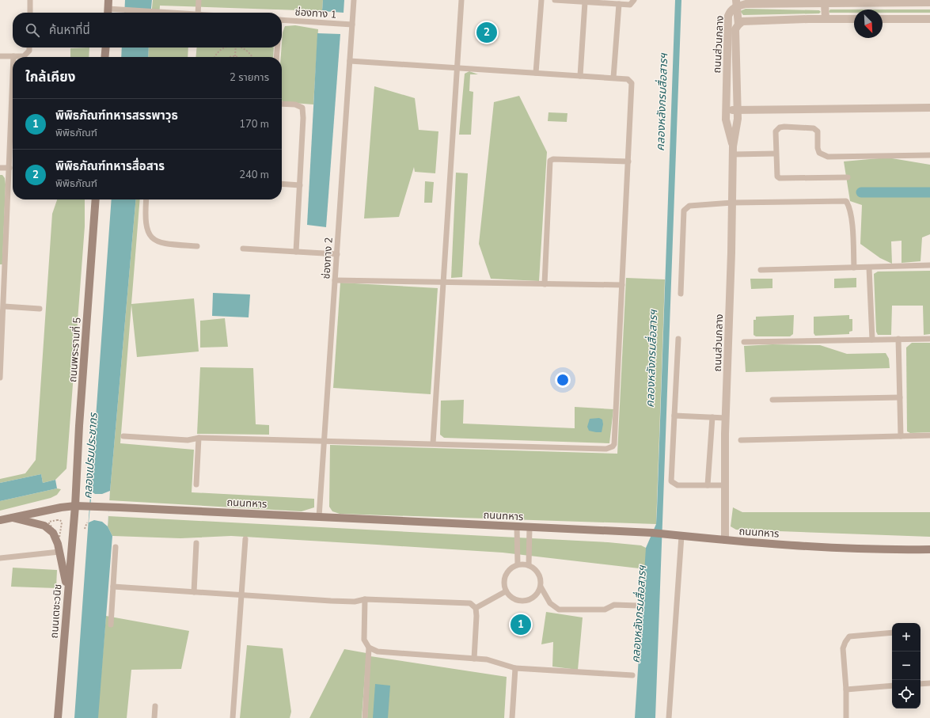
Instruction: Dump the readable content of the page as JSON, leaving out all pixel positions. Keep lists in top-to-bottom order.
{
  "streets": {
    "main road": ["ถนนพระรามที่ 5", "ถนนทหาร", "ถนนเตชะวนิช"],
    "street": ["ถนนส่วนกลาง"],
    "lane": ["ช่องทาง 1", "ช่องทาง 2"]
  },
  "crossings": [
    ["ช่องทาง 1", "ช่องทาง 2"],
    ["ถนนส่วนกลาง", "ถนนทหาร"],
    ["ช่องทาง 2", "ถนนทหาร"],
    ["ถนนพระรามที่ 5", "ถนนทหาร"],
    ["ถนนพระรามที่ 5", "ถนนเตชะวนิช"],
    ["ถนนทหาร", "ถนนเตชะวนิช"]
  ],
  "water": ["คลองหลังกรมสื่อสารฯ", "คลองเปรมประชากร"],
  "north": "bottom right",
  "page": {
    "search": "ค้นหาที่นี่",
    "pins": ["2", "1"],
    "heading": ["ใกล้เคียง", "2 รายการ"],
    "list": [
      {
        "mark": "1",
        "name": "พิพิธภัณฑ์ทหารสรรพาวุธ",
        "note": "พิพิธภัณฑ์",
        "value": "170 m"
      },
      {
        "mark": "2",
        "name": "พิพิธภัณฑ์ทหารสื่อสาร",
        "note": "พิพิธภัณฑ์",
        "value": "240 m"
      }
    ],
    "map_buttons": ["+", "−"]
  }
}
